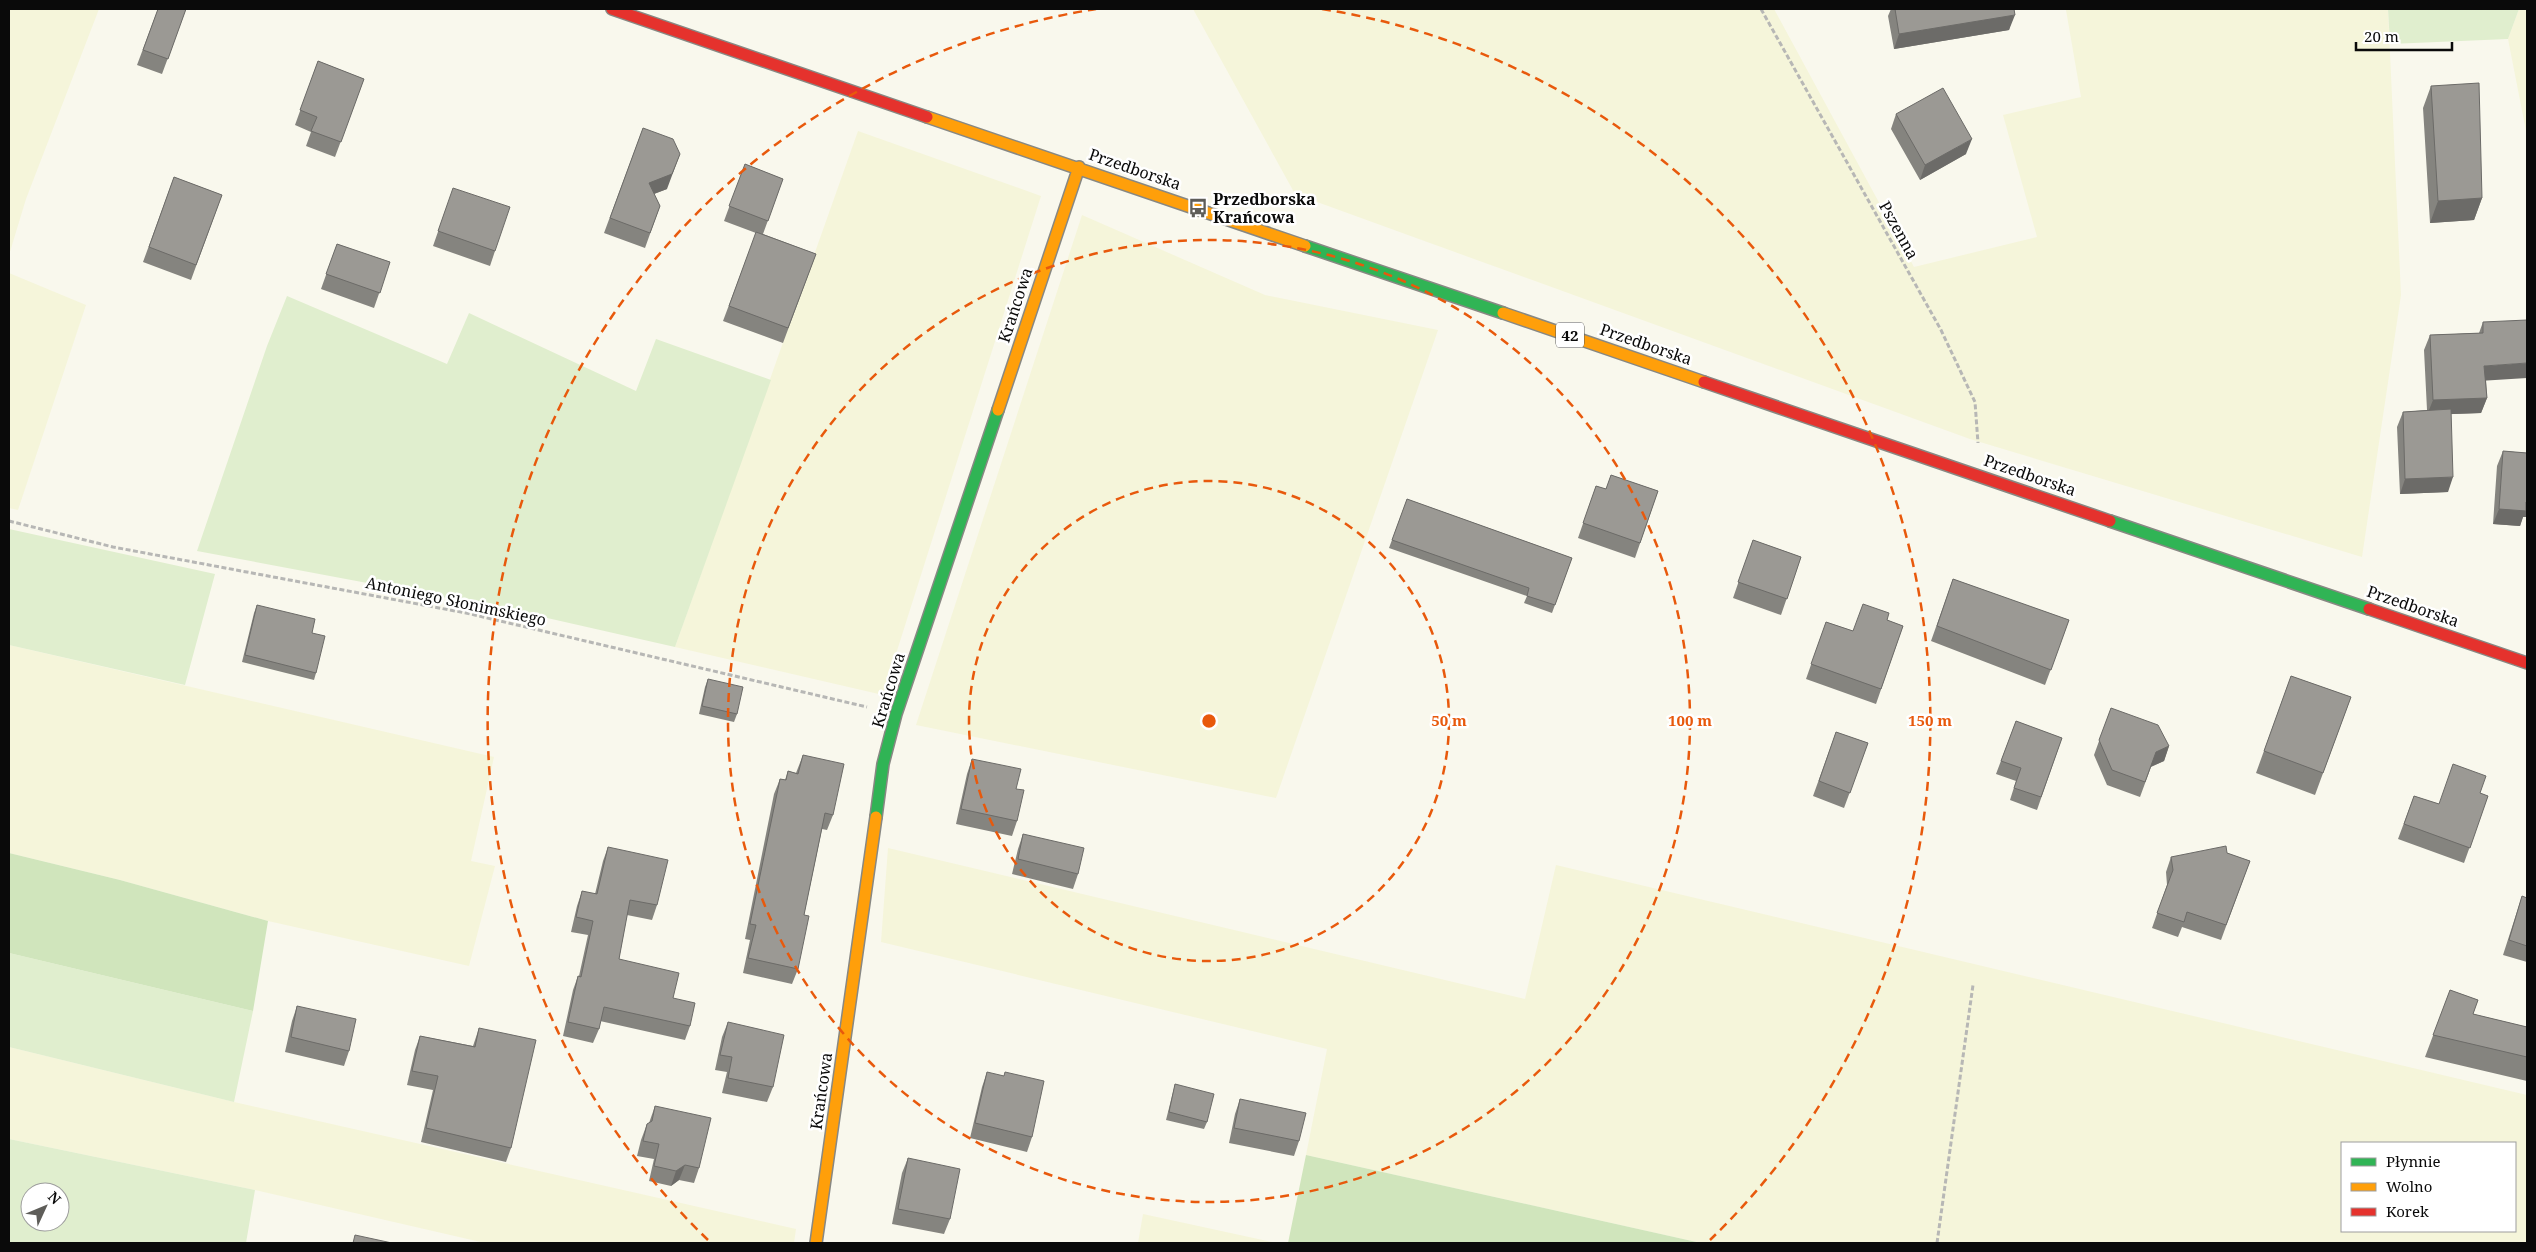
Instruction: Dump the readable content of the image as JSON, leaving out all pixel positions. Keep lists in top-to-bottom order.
{
  "streets": {
    "main road": ["Przedborska", "Krańcowa", "42"],
    "path": ["Pszenna", "Antoniego Słonimskiego"]
  },
  "crossings": [
    ["Przedborska", "Pszenna"],
    ["Przedborska", "Krańcowa"],
    ["Krańcowa", "Antoniego Słonimskiego"]
  ],
  "places": {
    "bus stop": ["Przedborska Krańcowa"]
  },
  "legend": ["Płynnie", "Wolno", "Korek"],
  "scale_bar": "20 m",
  "north": "top right",
  "rings": ["50 m", "100 m", "150 m"]
}
